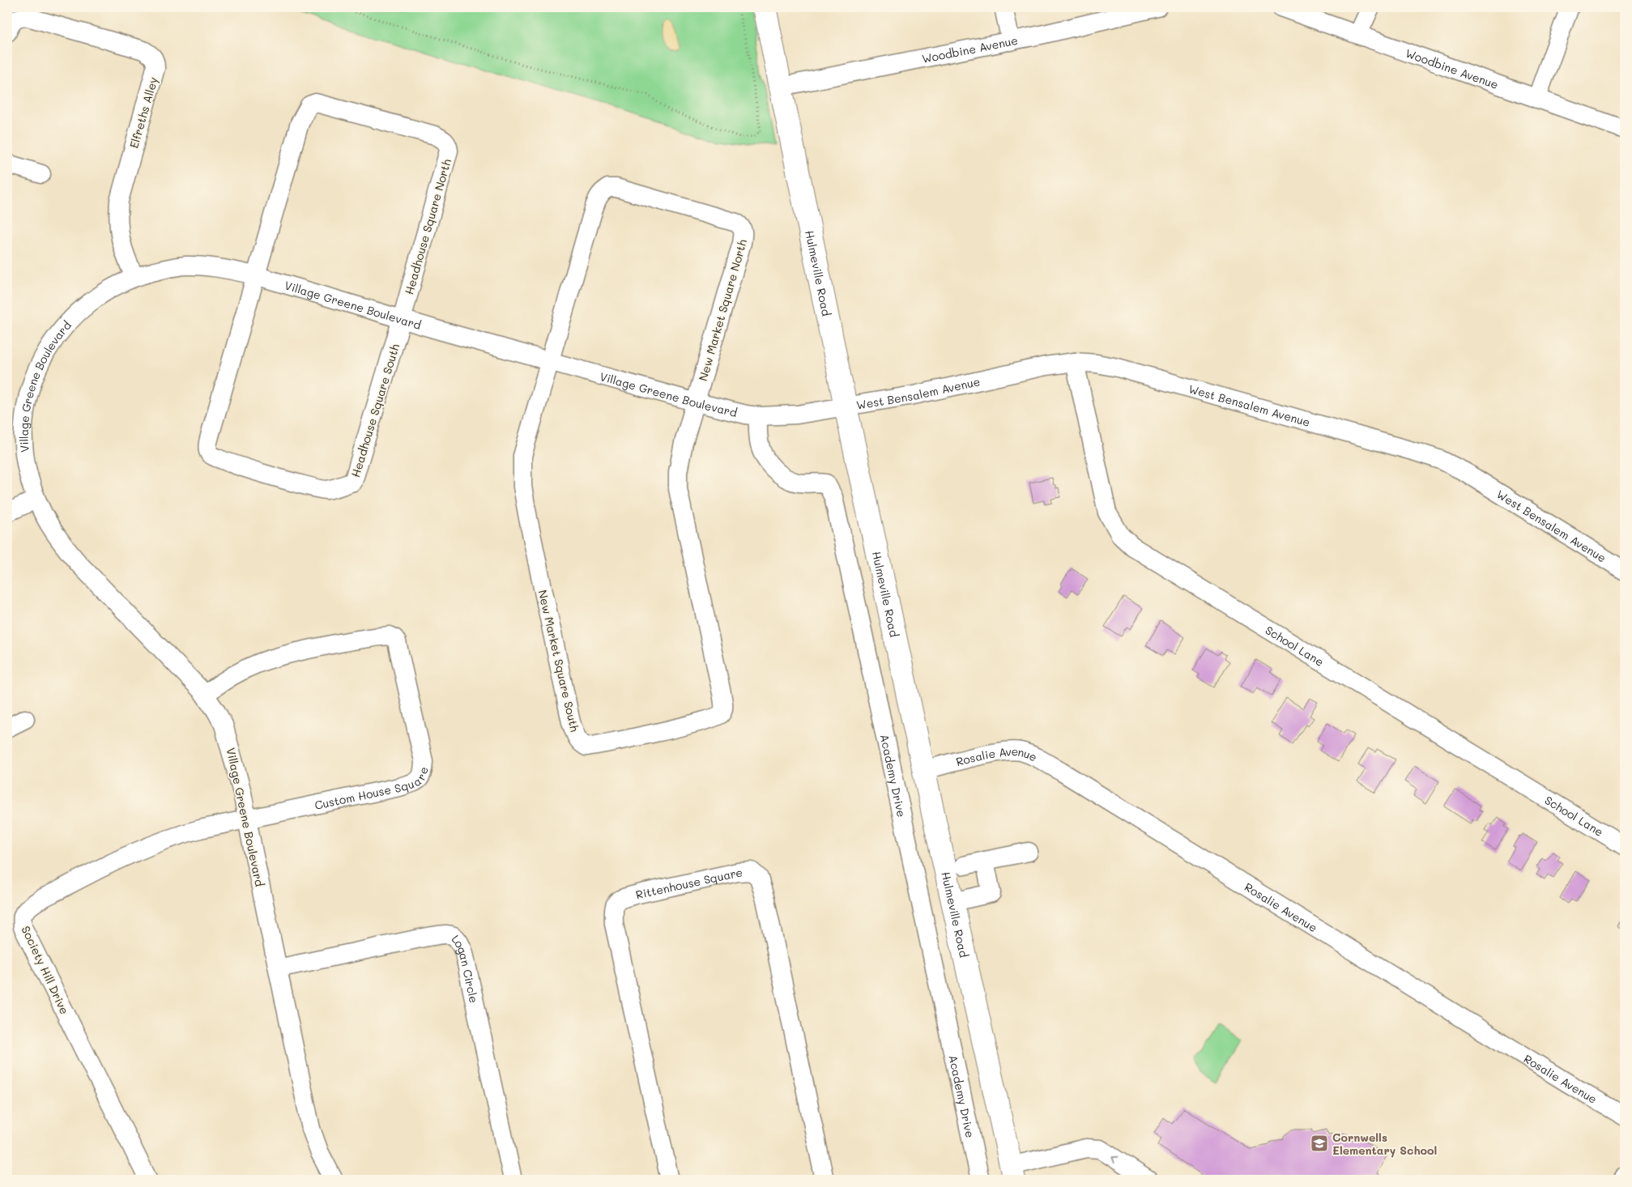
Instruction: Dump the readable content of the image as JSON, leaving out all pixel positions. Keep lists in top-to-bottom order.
{
  "streets": {
    "main road": ["Hulmeville Road"],
    "street": [
      "Woodbine Avenue",
      "Elfreths Alley",
      "Headhouse Square North",
      "Village Greene Boulevard",
      "New Market Square North",
      "West Bensalem Avenue",
      "Headhouse Square South",
      "School Lane",
      "New Market Square South",
      "Rosalie Avenue",
      "Academy Drive",
      "Custom House Square",
      "Rittenhouse Square",
      "Society Hill Drive",
      "Logan Circle"
    ]
  },
  "crossings": [
    ["Woodbine Avenue", "Hulmeville Road"],
    ["Elfreths Alley", "Village Greene Boulevard"],
    ["Headhouse Square North", "Village Greene Boulevard"],
    ["Headhouse Square North", "Headhouse Square South"],
    ["Hulmeville Road", "Village Greene Boulevard"],
    ["Hulmeville Road", "West Bensalem Avenue"],
    ["Hulmeville Road", "Rosalie Avenue"],
    ["Village Greene Boulevard", "New Market Square North"],
    ["Village Greene Boulevard", "West Bensalem Avenue"],
    ["Village Greene Boulevard", "Headhouse Square South"],
    ["Village Greene Boulevard", "New Market Square South"],
    ["Village Greene Boulevard", "Academy Drive"],
    ["Village Greene Boulevard", "Custom House Square"],
    ["Village Greene Boulevard", "Society Hill Drive"],
    ["Village Greene Boulevard", "Logan Circle"],
    ["New Market Square North", "New Market Square South"],
    ["West Bensalem Avenue", "School Lane"],
    ["Custom House Square", "Society Hill Drive"]
  ],
  "places": {
    "school or university": ["Cornwells Elementary School"]
  }
}
